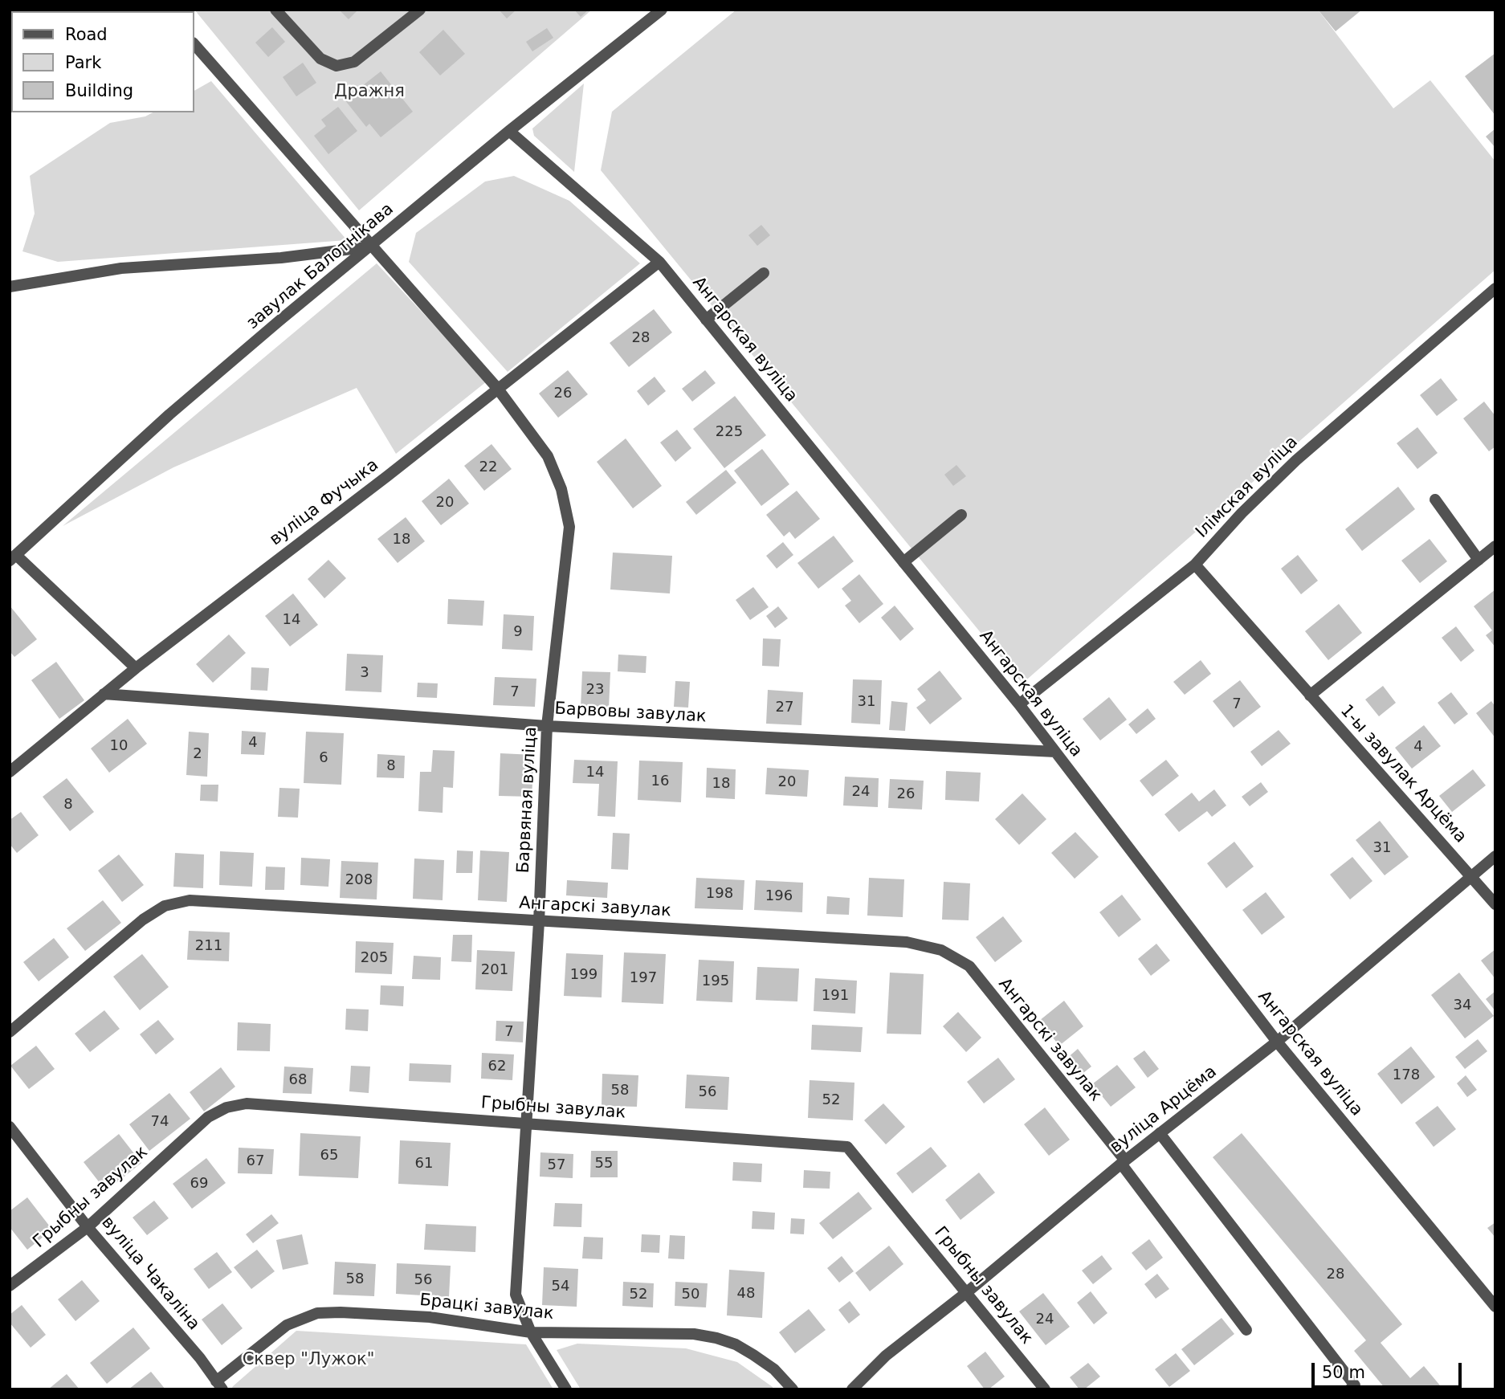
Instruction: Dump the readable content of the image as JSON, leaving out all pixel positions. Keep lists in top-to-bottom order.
{
  "streets": {
    "street": [
      "завулак Балотнікава",
      "Ангарская вуліца",
      "Ілімская вуліца",
      "вуліца Фучыка",
      "Барвовы завулак",
      "1-ы завулак Арцёма",
      "Барвяная вуліца",
      "Ангарскі завулак",
      "Грыбны завулак",
      "вуліца Арцёма",
      "вуліца Чакаліна",
      "Брацкі завулак"
    ]
  },
  "crossings": [
    ["завулак Балотнікава", "Ангарская вуліца"],
    ["завулак Балотнікава", "Барвяная вуліца"],
    ["Ангарская вуліца", "Ілімская вуліца"],
    ["Ангарская вуліца", "вуліца Фучыка"],
    ["Ангарская вуліца", "Барвовы завулак"],
    ["Ангарская вуліца", "вуліца Арцёма"],
    ["Ілімская вуліца", "1-ы завулак Арцёма"],
    ["вуліца Фучыка", "Барвовы завулак"],
    ["вуліца Фучыка", "Барвяная вуліца"],
    ["Барвовы завулак", "Барвяная вуліца"],
    ["1-ы завулак Арцёма", "вуліца Арцёма"],
    ["Барвяная вуліца", "Ангарскі завулак"],
    ["Барвяная вуліца", "Грыбны завулак"],
    ["Барвяная вуліца", "Брацкі завулак"],
    ["Ангарскі завулак", "вуліца Арцёма"],
    ["Грыбны завулак", "вуліца Арцёма"],
    ["Грыбны завулак", "вуліца Чакаліна"],
    ["вуліца Чакаліна", "Брацкі завулак"]
  ],
  "parks": ["Дражня", "Сквер \"Лужок\""],
  "house_numbers": [
    "28",
    "26",
    "225",
    "22",
    "20",
    "18",
    "14",
    "9",
    "3",
    "23",
    "7",
    "31",
    "7",
    "27",
    "4",
    "10",
    "4",
    "2",
    "6",
    "8",
    "14",
    "16",
    "20",
    "18",
    "24",
    "26",
    "8",
    "31",
    "208",
    "198",
    "196",
    "211",
    "205",
    "201",
    "199",
    "197",
    "195",
    "191",
    "34",
    "7",
    "62",
    "178",
    "68",
    "58",
    "56",
    "52",
    "74",
    "65",
    "67",
    "61",
    "55",
    "57",
    "69",
    "28",
    "58",
    "56",
    "54",
    "48",
    "52",
    "50",
    "24"
  ],
  "legend": ["Road", "Park", "Building"],
  "scale_bar": "50 m"
}
